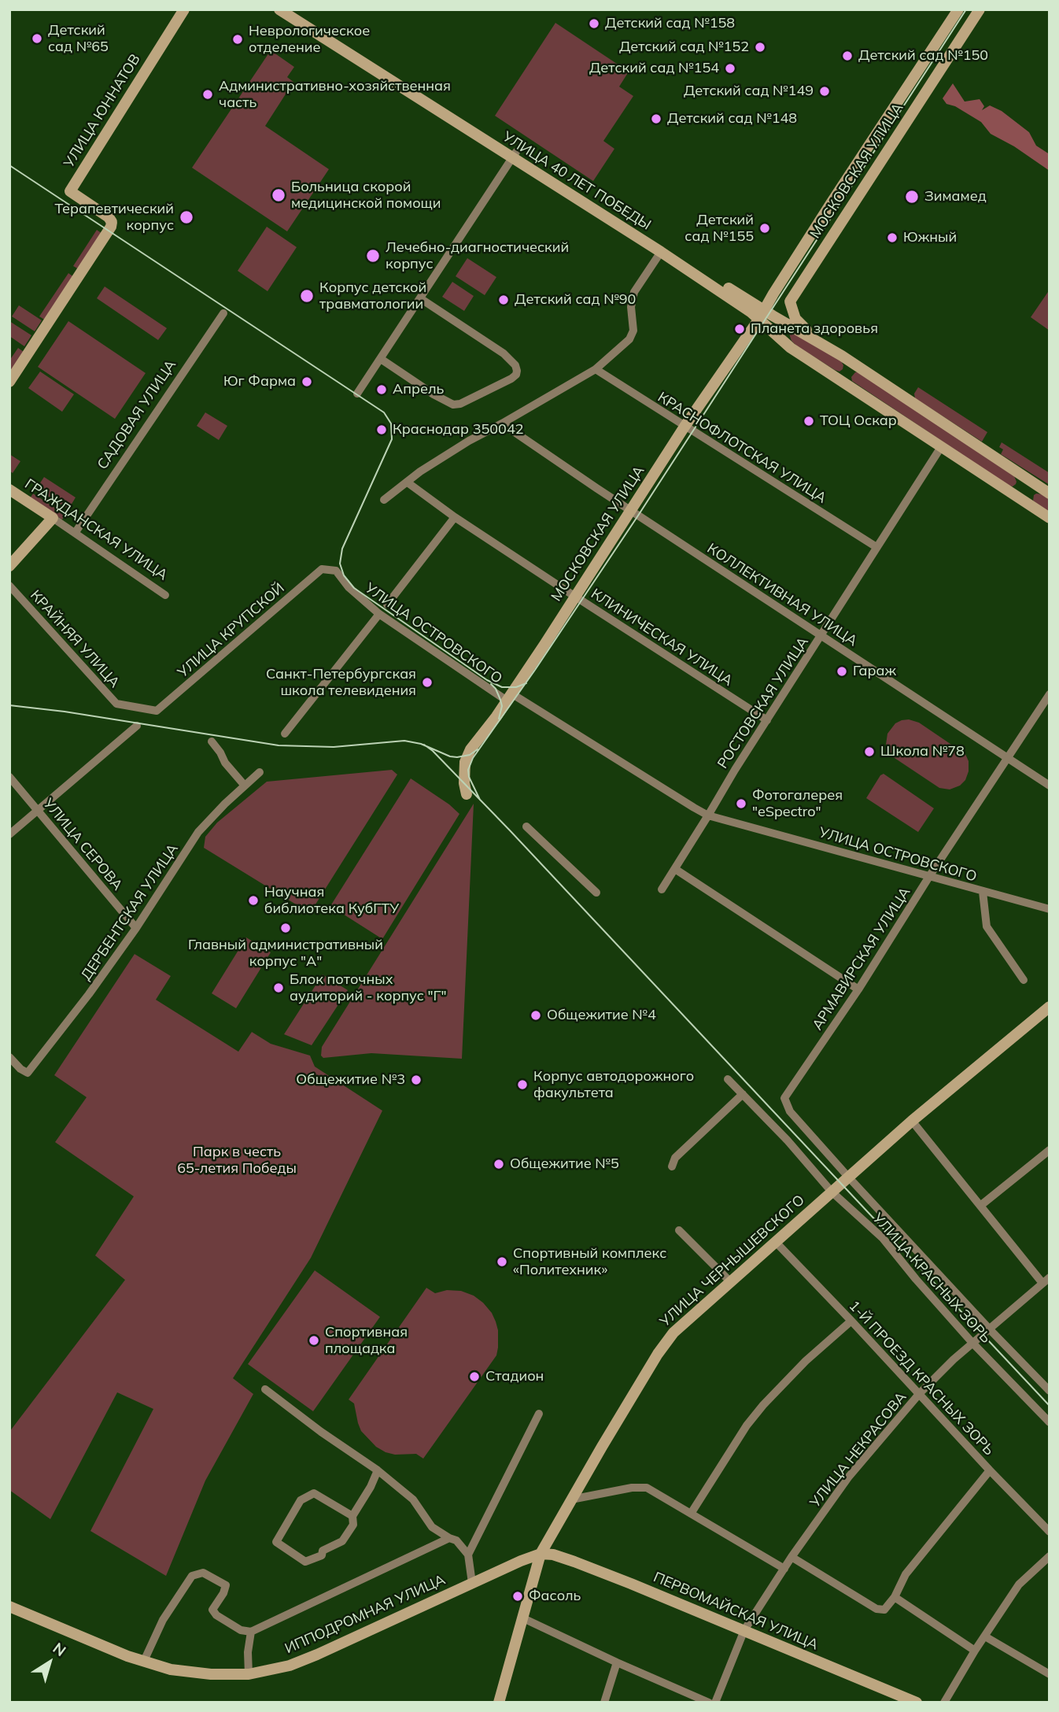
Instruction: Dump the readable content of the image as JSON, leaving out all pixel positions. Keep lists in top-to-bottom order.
{
  "streets": {
    "street": [
      "УЛИЦА ЮННАТОВ",
      "МОСКОВСКАЯ УЛИЦА",
      "УЛИЦА 40 ЛЕТ ПОБЕДЫ",
      "САДОВАЯ УЛИЦА",
      "КРАСНОФЛОТСКАЯ УЛИЦА",
      "ГРАЖДАНСКАЯ УЛИЦА",
      "КОЛЛЕКТИВНАЯ УЛИЦА",
      "УЛИЦА КРУПСКОЙ",
      "УЛИЦА ОСТРОВСКОГО",
      "КЛИНИЧЕСКАЯ УЛИЦА",
      "КРАЙНЯЯ УЛИЦА",
      "РОСТОВСКАЯ УЛИЦА",
      "УЛИЦА СЕРОВА",
      "ДЕРБЕНТСКАЯ УЛИЦА",
      "АРМАВИРСКАЯ УЛИЦА",
      "УЛИЦА ЧЕРНЫШЕВСКОГО",
      "УЛИЦА КРАСНЫХ ЗОРЬ",
      "1-Й ПРОЕЗД КРАСНЫХ ЗОРЬ",
      "УЛИЦА НЕКРАСОВА",
      "ПЕРВОМАЙСКАЯ УЛИЦА",
      "ИППОДРОМНАЯ УЛИЦА"
    ]
  },
  "crossings": [
    ["МОСКОВСКАЯ УЛИЦА", "УЛИЦА 40 ЛЕТ ПОБЕДЫ"],
    ["МОСКОВСКАЯ УЛИЦА", "КРАСНОФЛОТСКАЯ УЛИЦА"],
    ["МОСКОВСКАЯ УЛИЦА", "КОЛЛЕКТИВНАЯ УЛИЦА"],
    ["МОСКОВСКАЯ УЛИЦА", "УЛИЦА ОСТРОВСКОГО"],
    ["МОСКОВСКАЯ УЛИЦА", "КЛИНИЧЕСКАЯ УЛИЦА"],
    ["УЛИЦА 40 ЛЕТ ПОБЕДЫ", "РОСТОВСКАЯ УЛИЦА"],
    ["САДОВАЯ УЛИЦА", "ГРАЖДАНСКАЯ УЛИЦА"],
    ["КРАСНОФЛОТСКАЯ УЛИЦА", "РОСТОВСКАЯ УЛИЦА"],
    ["КОЛЛЕКТИВНАЯ УЛИЦА", "РОСТОВСКАЯ УЛИЦА"],
    ["КОЛЛЕКТИВНАЯ УЛИЦА", "АРМАВИРСКАЯ УЛИЦА"],
    ["УЛИЦА КРУПСКОЙ", "УЛИЦА ОСТРОВСКОГО"],
    ["УЛИЦА КРУПСКОЙ", "КРАЙНЯЯ УЛИЦА"],
    ["УЛИЦА ОСТРОВСКОГО", "РОСТОВСКАЯ УЛИЦА"],
    ["УЛИЦА ОСТРОВСКОГО", "АРМАВИРСКАЯ УЛИЦА"],
    ["КЛИНИЧЕСКАЯ УЛИЦА", "РОСТОВСКАЯ УЛИЦА"],
    ["УЛИЦА СЕРОВА", "ДЕРБЕНТСКАЯ УЛИЦА"],
    ["АРМАВИРСКАЯ УЛИЦА", "УЛИЦА ЧЕРНЫШЕВСКОГО"],
    ["УЛИЦА ЧЕРНЫШЕВСКОГО", "УЛИЦА КРАСНЫХ ЗОРЬ"],
    ["УЛИЦА ЧЕРНЫШЕВСКОГО", "1-Й ПРОЕЗД КРАСНЫХ ЗОРЬ"],
    ["УЛИЦА ЧЕРНЫШЕВСКОГО", "ПЕРВОМАЙСКАЯ УЛИЦА"],
    ["УЛИЦА ЧЕРНЫШЕВСКОГО", "ИППОДРОМНАЯ УЛИЦА"],
    ["УЛИЦА КРАСНЫХ ЗОРЬ", "УЛИЦА НЕКРАСОВА"],
    ["1-Й ПРОЕЗД КРАСНЫХ ЗОРЬ", "УЛИЦА НЕКРАСОВА"],
    ["УЛИЦА НЕКРАСОВА", "ПЕРВОМАЙСКАЯ УЛИЦА"],
    ["ПЕРВОМАЙСКАЯ УЛИЦА", "ИППОДРОМНАЯ УЛИЦА"]
  ],
  "parks": ["Парк в честь 65-летия Победы"],
  "places": [
    "Детский сад №158",
    "Детский сад №65",
    "Неврологическое отделение",
    "Детский сад №152",
    "Детский сад №150",
    "Детский сад №154",
    "Детский сад №149",
    "Административно-хозяйственная часть",
    "Детский сад №148",
    "Больница скорой медицинской помощи",
    "Зимамед",
    "Терапевтический корпус",
    "Детский сад №155",
    "Южный",
    "Лечебно-диагностический корпус",
    "Корпус детской травматологии",
    "Детский сад №90",
    "Планета здоровья",
    "Юг Фарма",
    "Апрель",
    "ТОЦ Оскар",
    "Краснодар 350042",
    "Гараж",
    "Санкт-Петербургская школа телевидения",
    "Школа №78",
    "Фотогалерея \"eSpectro\"",
    "Научная библиотека КубГТУ",
    "Главный административный корпус \"А\"",
    "Блок поточных аудиторий - корпус \"Г\"",
    "Общежитие №4",
    "Общежитие №3",
    "Корпус автодорожного факультета",
    "Общежитие №5",
    "Спортивный комплекс «Политехник»",
    "Спортивная площадка",
    "Стадион",
    "Фасоль"
  ],
  "north": "top right"
}
